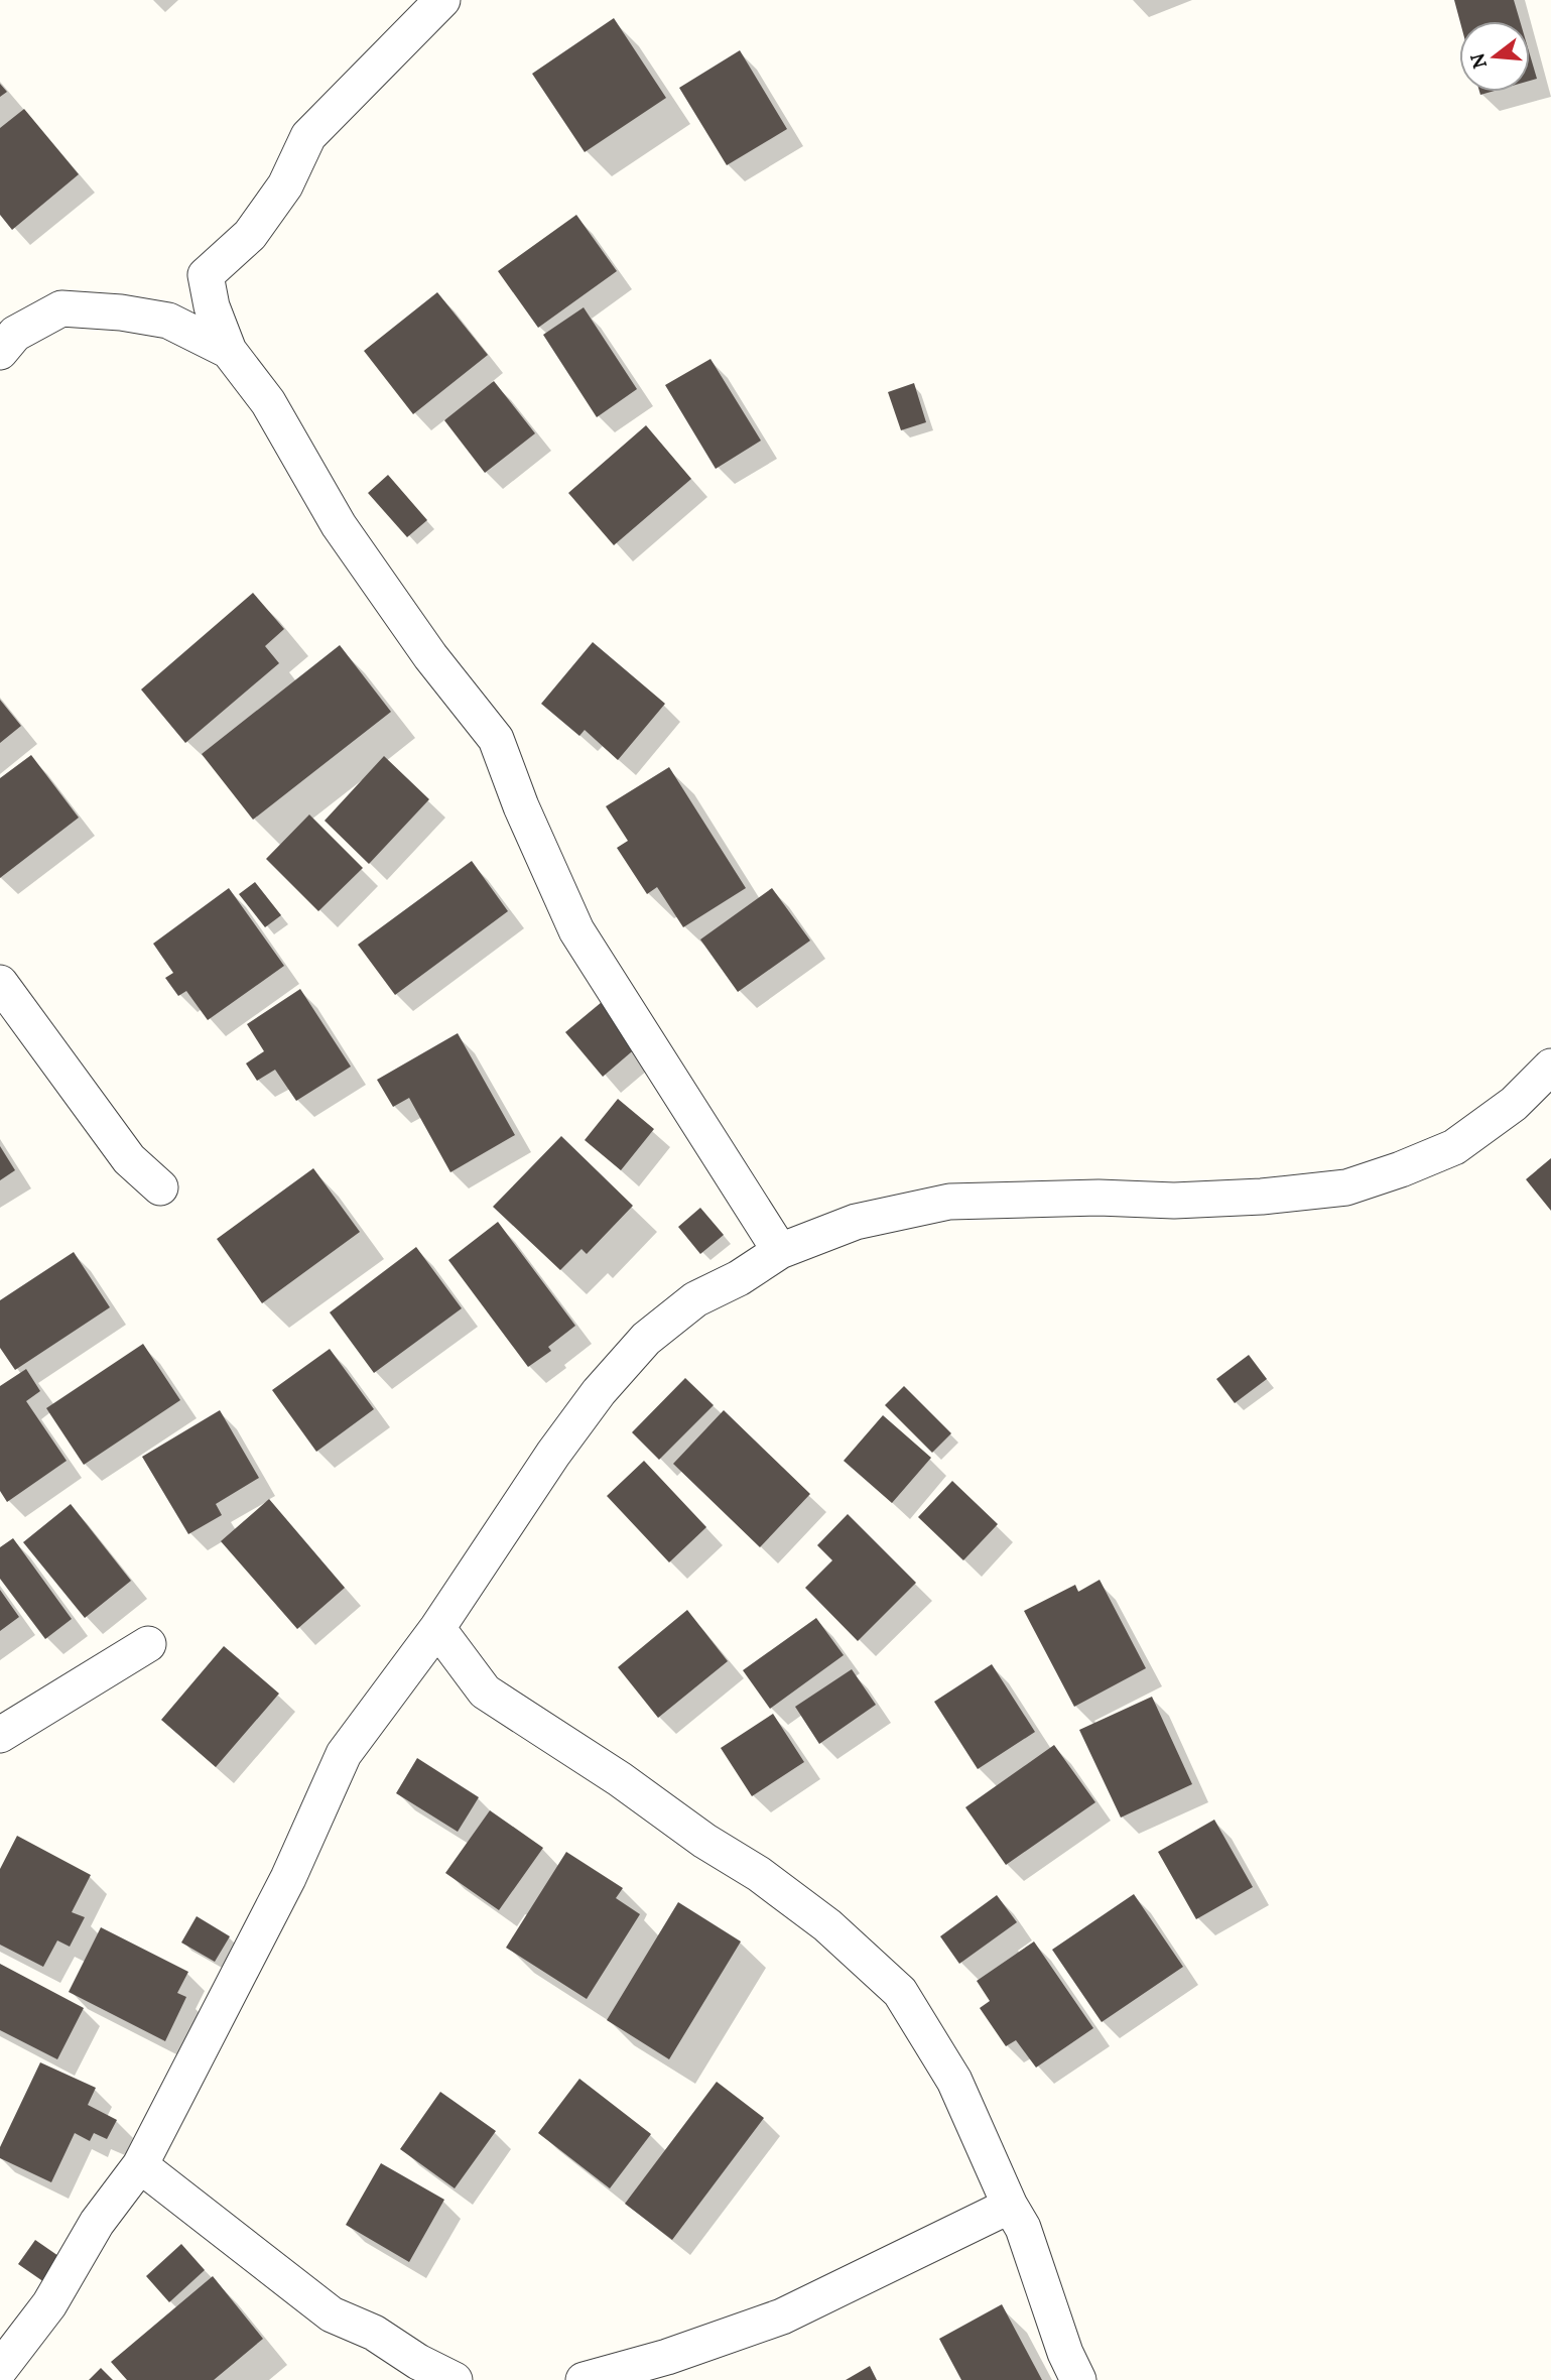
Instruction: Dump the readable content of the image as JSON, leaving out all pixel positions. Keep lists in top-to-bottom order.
{
  "north": "left"
}
